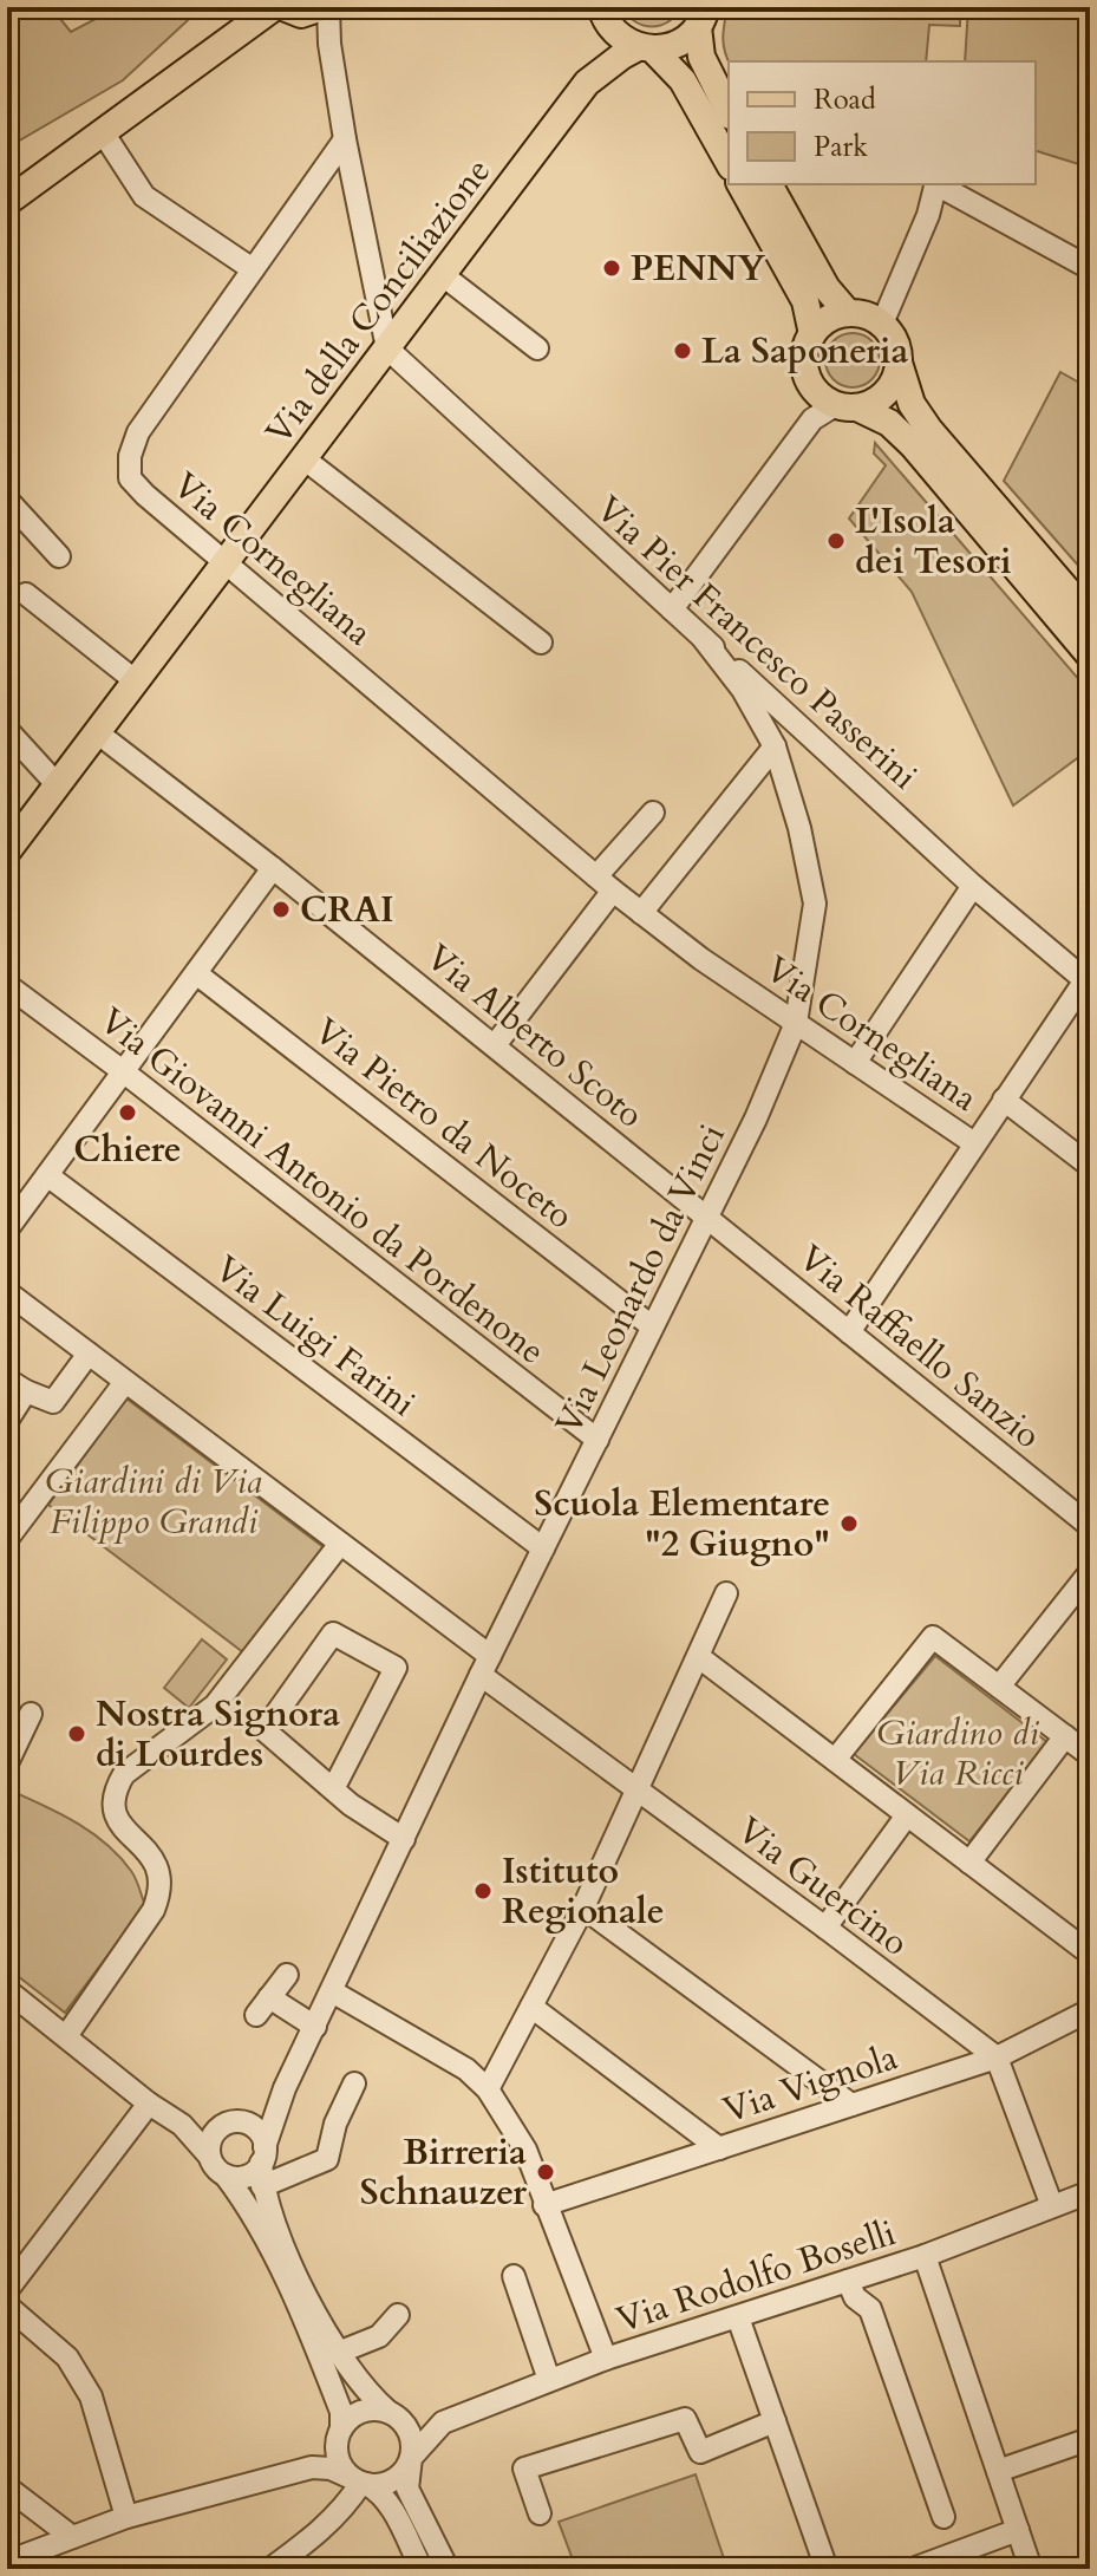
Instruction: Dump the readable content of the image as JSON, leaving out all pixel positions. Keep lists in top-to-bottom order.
{
  "streets": {
    "main road": ["Via della Conciliazione"],
    "street": [
      "Via Cornegliana",
      "Via Pier Francesco Passerini",
      "Via Alberto Scoto",
      "Via Pietro da Noceto",
      "Via Giovanni Antonio da Pordenone",
      "Via Leonardo da Vinci",
      "Via Luigi Farini",
      "Via Raffaello Sanzio",
      "Via Guercino",
      "Via Vignola",
      "Via Rodolfo Boselli"
    ]
  },
  "crossings": [
    ["Via della Conciliazione", "Via Cornegliana"],
    ["Via della Conciliazione", "Via Pier Francesco Passerini"],
    ["Via della Conciliazione", "Via Alberto Scoto"],
    ["Via Cornegliana", "Via Leonardo da Vinci"],
    ["Via Pier Francesco Passerini", "Via Leonardo da Vinci"],
    ["Via Alberto Scoto", "Via Leonardo da Vinci"],
    ["Via Alberto Scoto", "Via Raffaello Sanzio"],
    ["Via Pietro da Noceto", "Via Leonardo da Vinci"],
    ["Via Giovanni Antonio da Pordenone", "Via Leonardo da Vinci"],
    ["Via Leonardo da Vinci", "Via Luigi Farini"],
    ["Via Leonardo da Vinci", "Via Raffaello Sanzio"],
    ["Via Leonardo da Vinci", "Via Guercino"],
    ["Via Guercino", "Via Vignola"]
  ],
  "parks": ["Giardini di Via Filippo Grandi", "Giardino di Via Ricci"],
  "places": [
    "PENNY",
    "La Saponeria",
    "L'Isola dei Tesori",
    "CRAI",
    "Chiere",
    "Scuola Elementare \"2 Giugno\"",
    "Nostra Signora di Lourdes",
    "Istituto Regionale",
    "Birreria Schnauzer"
  ],
  "legend": ["Road", "Park"]
}
